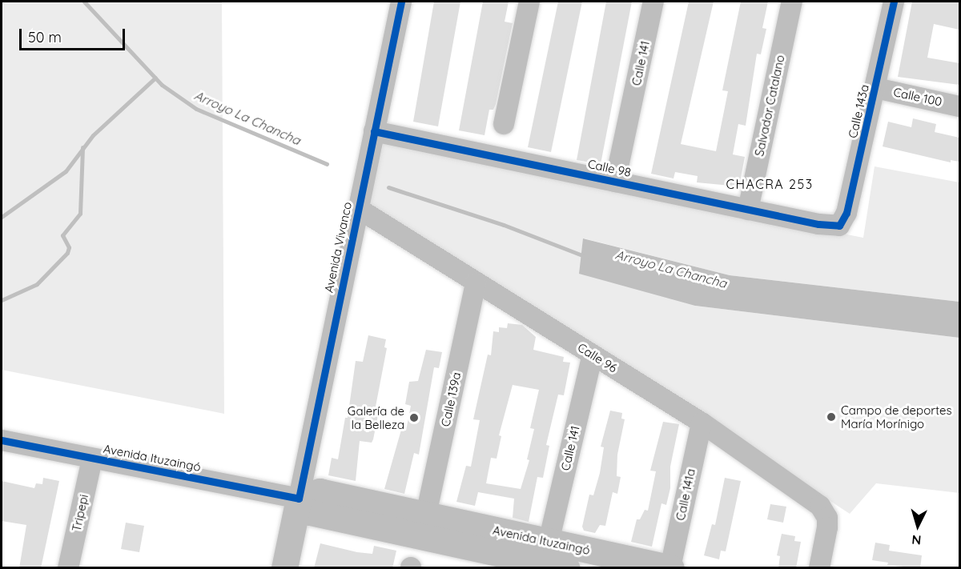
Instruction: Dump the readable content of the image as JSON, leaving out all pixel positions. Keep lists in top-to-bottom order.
{
  "streets": {
    "main road": ["Avenida Vivanco", "Avenida Ituzaingó"],
    "street": [
      "Calle 141",
      "Calle 100",
      "Salvador Catalano",
      "Calle 143a",
      "Calle 98",
      "Calle 96",
      "Calle 139a",
      "Calle 141a",
      "Tripepi"
    ]
  },
  "crossings": [
    ["Calle 141", "Calle 98"],
    ["Calle 141", "Calle 96"],
    ["Calle 141", "Avenida Ituzaingó"],
    ["Calle 100", "Calle 143a"],
    ["Salvador Catalano", "Calle 98"],
    ["Calle 143a", "Calle 98"],
    ["Calle 98", "Avenida Vivanco"],
    ["Avenida Vivanco", "Calle 96"],
    ["Avenida Vivanco", "Avenida Ituzaingó"],
    ["Calle 96", "Calle 139a"],
    ["Calle 96", "Calle 141a"],
    ["Calle 139a", "Avenida Ituzaingó"],
    ["Avenida Ituzaingó", "Calle 141a"],
    ["Avenida Ituzaingó", "Tripepi"]
  ],
  "districts": ["CHACRA 253"],
  "water": ["Arroyo La Chancha"],
  "places": ["Campo de deportes María Morínigo", "Galería de la Belleza"],
  "scale_bar": "50 m",
  "north": "bottom"
}
